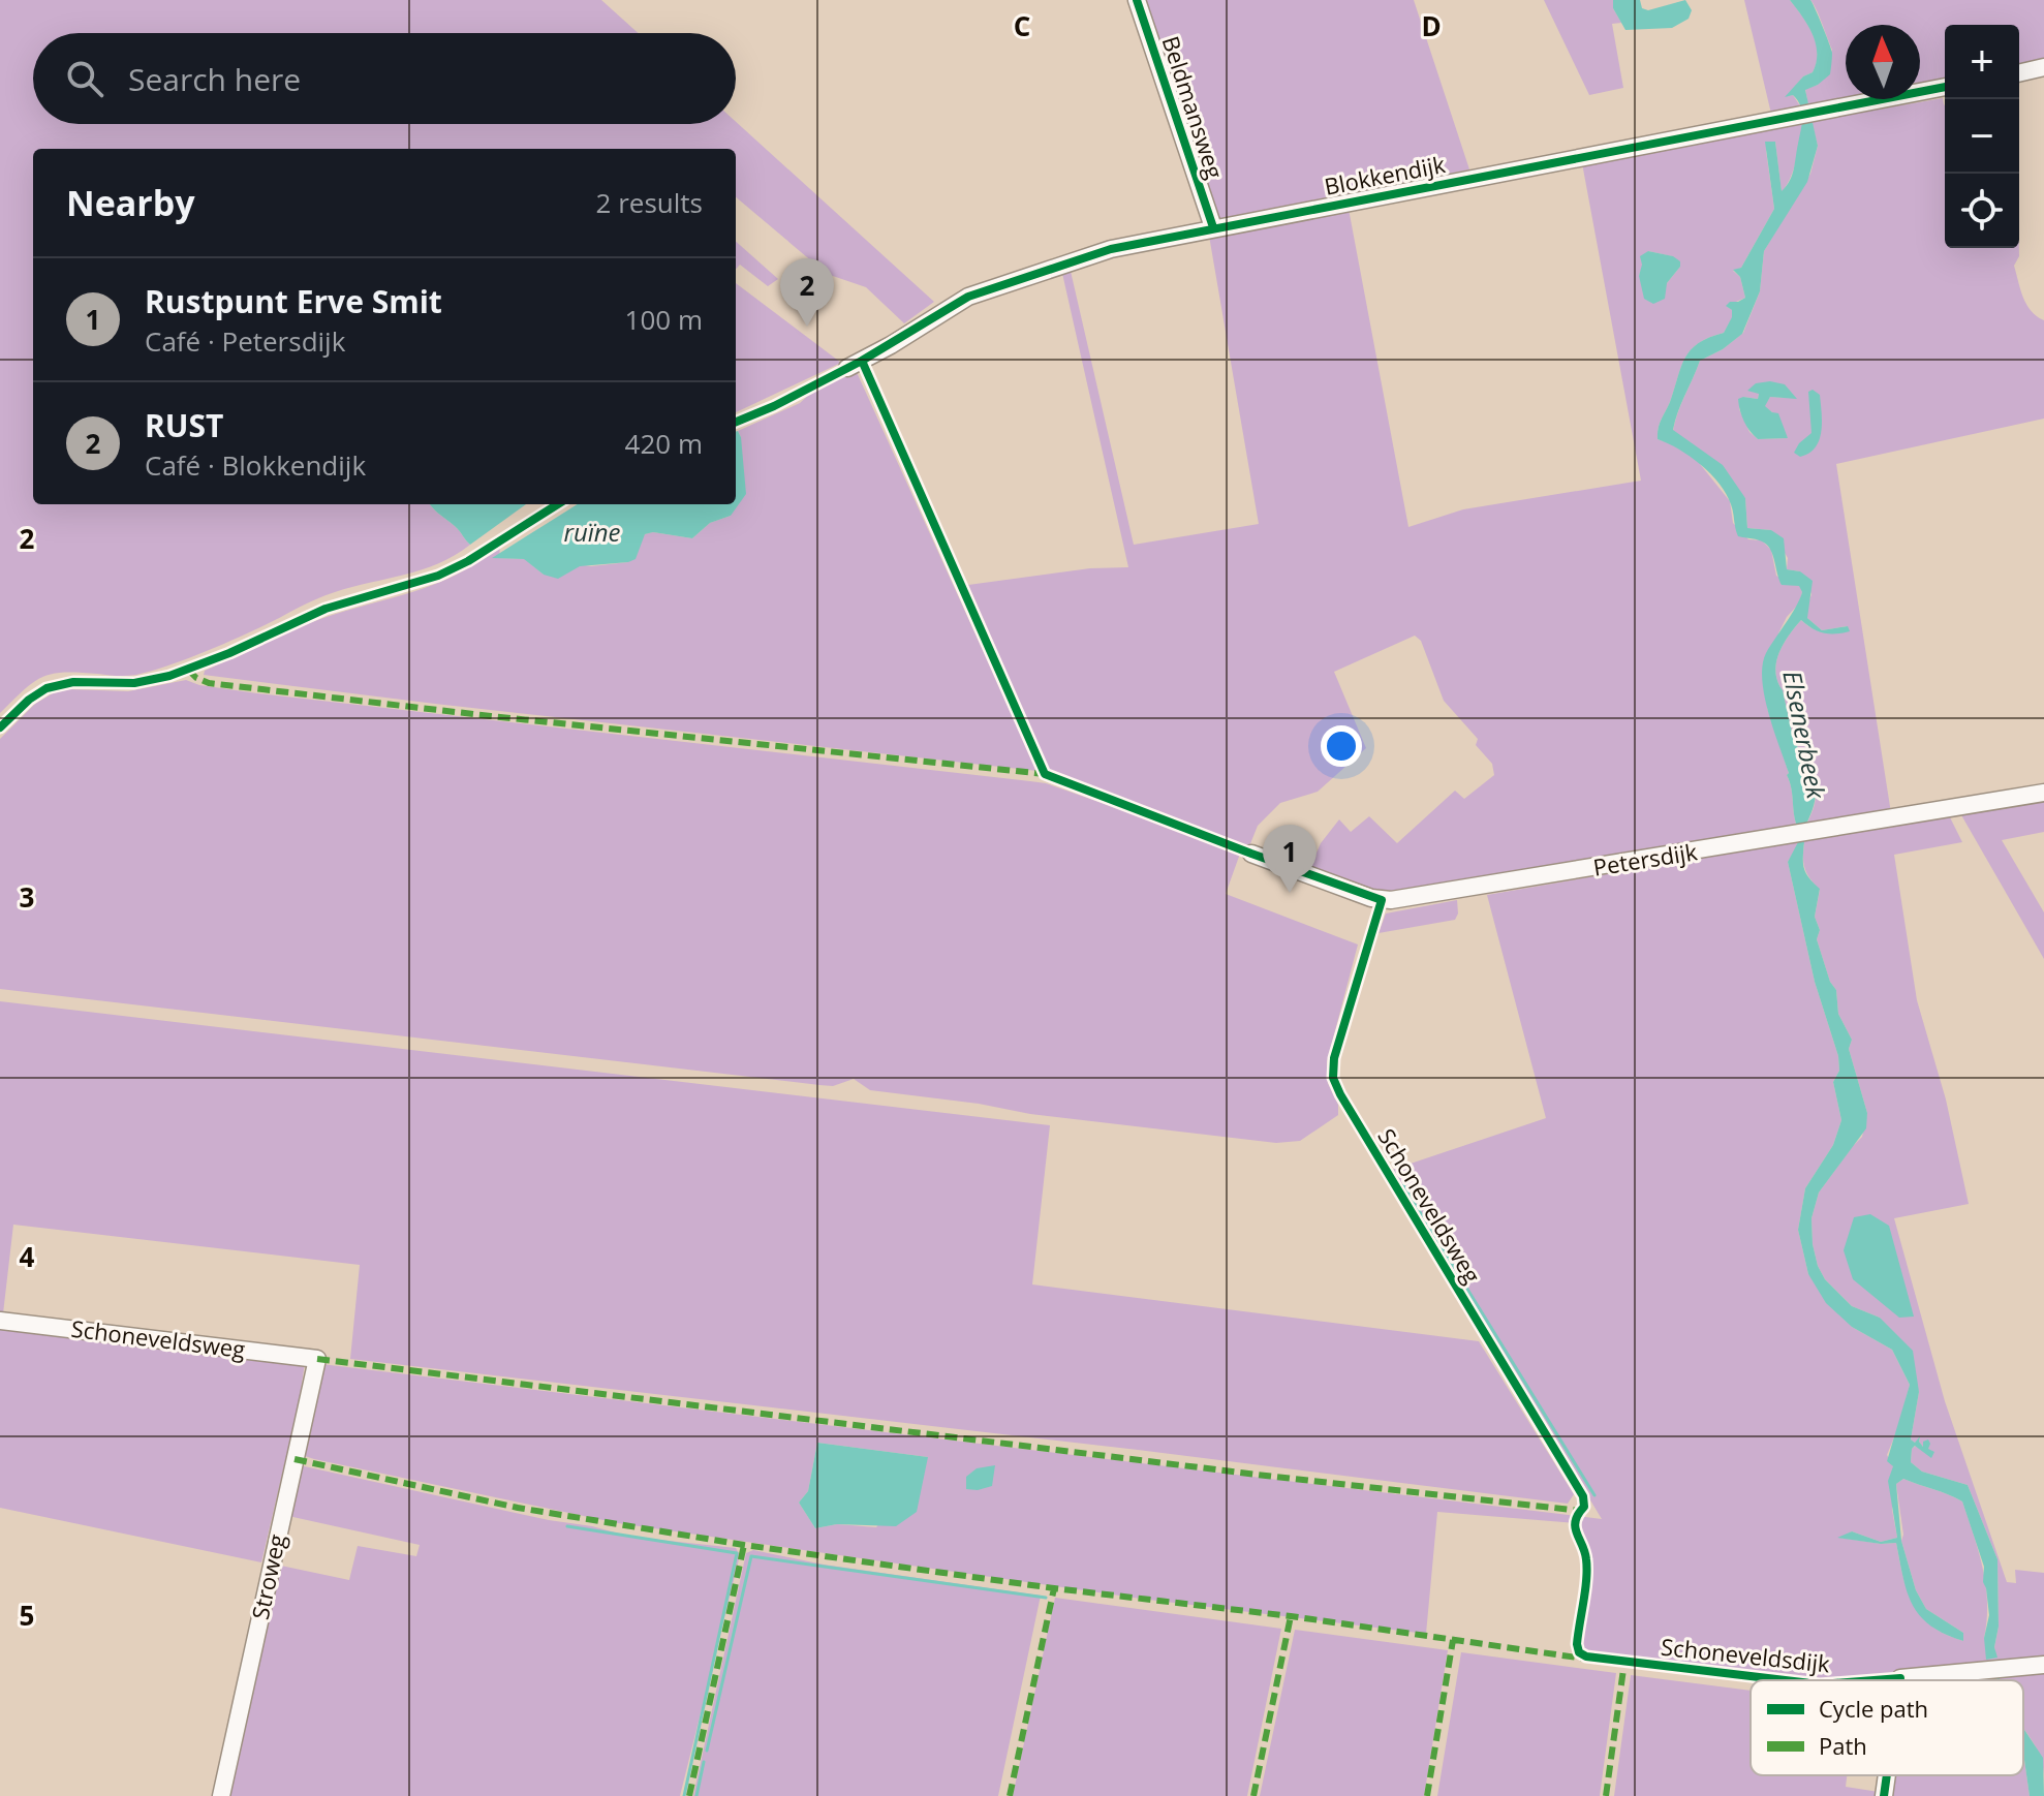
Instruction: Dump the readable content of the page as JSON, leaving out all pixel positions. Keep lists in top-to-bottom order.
{
  "streets": {
    "street": [
      "Beldmansweg",
      "Blokkendijk",
      "Petersdijk",
      "Schoneveldsweg",
      "Stroweg"
    ],
    "cycle path": ["Schoneveldsdijk"]
  },
  "crossings": [
    ["Beldmansweg", "Blokkendijk"],
    ["Schoneveldsweg", "Stroweg"]
  ],
  "water": ["ruïne", "Elsenerbeek"],
  "legend": ["Cycle path", "Path"],
  "north": "top",
  "page": {
    "map_buttons": ["+", "−"],
    "search": "Search here",
    "heading": ["Nearby", "2 results"],
    "list": [
      {
        "mark": "1",
        "name": "Rustpunt Erve Smit",
        "note": "Café · Petersdijk",
        "value": "100 m"
      },
      {
        "mark": "2",
        "name": "RUST",
        "note": "Café · Blokkendijk",
        "value": "420 m"
      }
    ],
    "pins": ["2", "1"]
  },
  "grid": {
    "columns": ["C", "D"],
    "rows": [
      "2",
      "3",
      "4",
      "5"
    ]
  }
}
